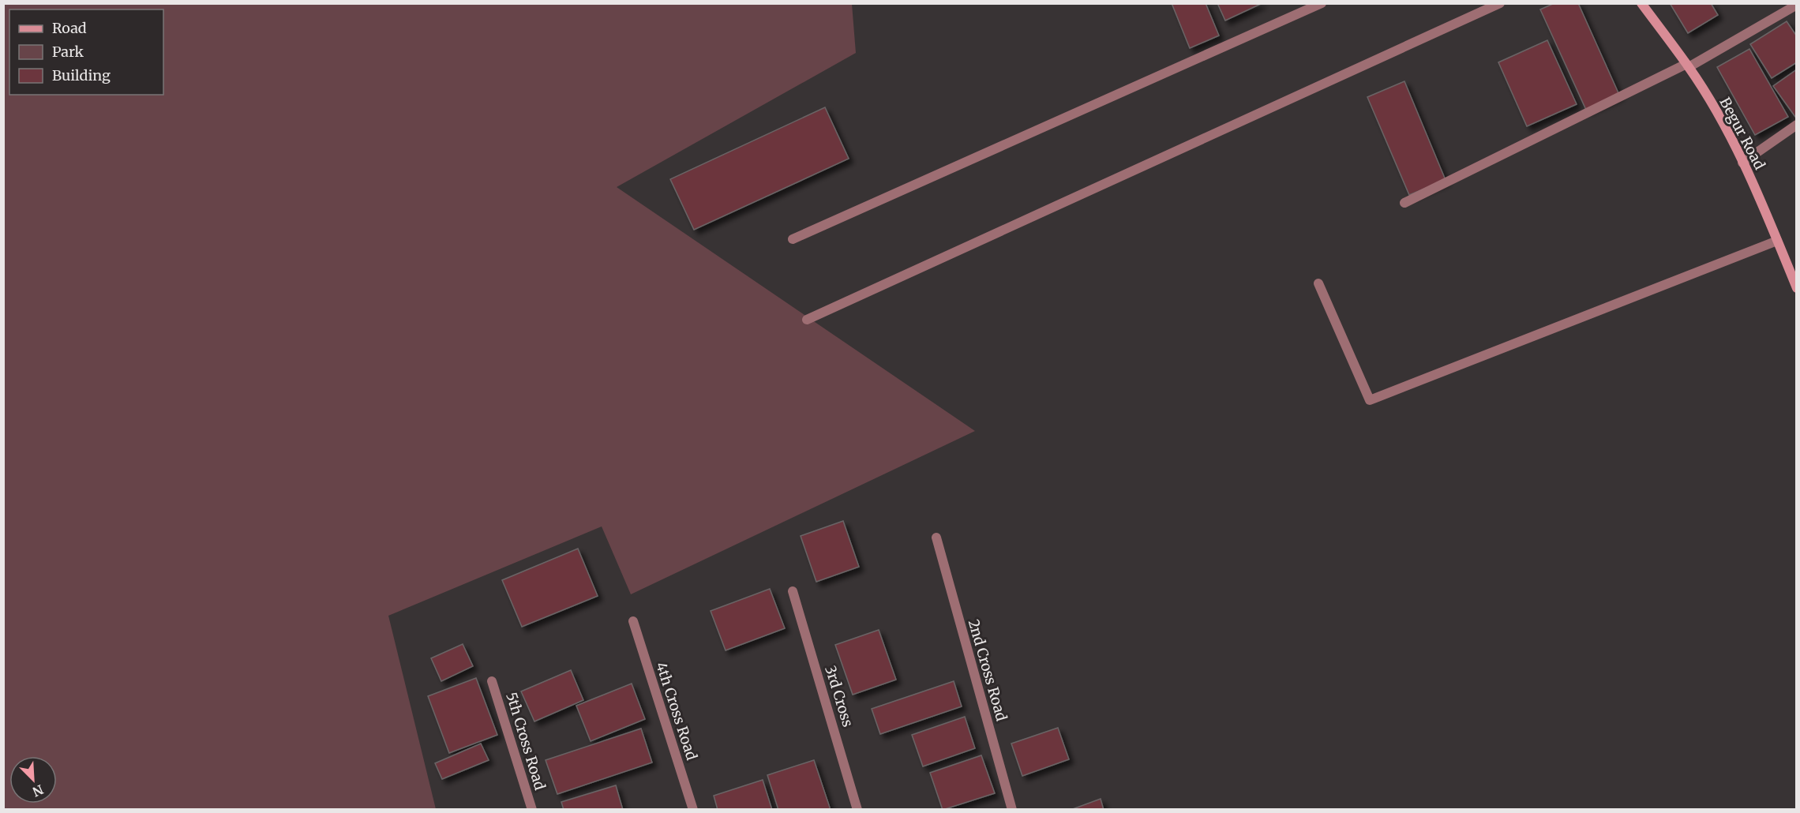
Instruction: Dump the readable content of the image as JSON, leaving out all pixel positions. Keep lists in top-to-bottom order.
{
  "streets": {
    "main road": ["Begur Road"],
    "street": [
      "2nd Cross Road",
      "3rd Cross",
      "4th Cross Road",
      "5th Cross Road"
    ]
  },
  "legend": ["Road", "Park", "Building"],
  "north": "bottom right"
}
